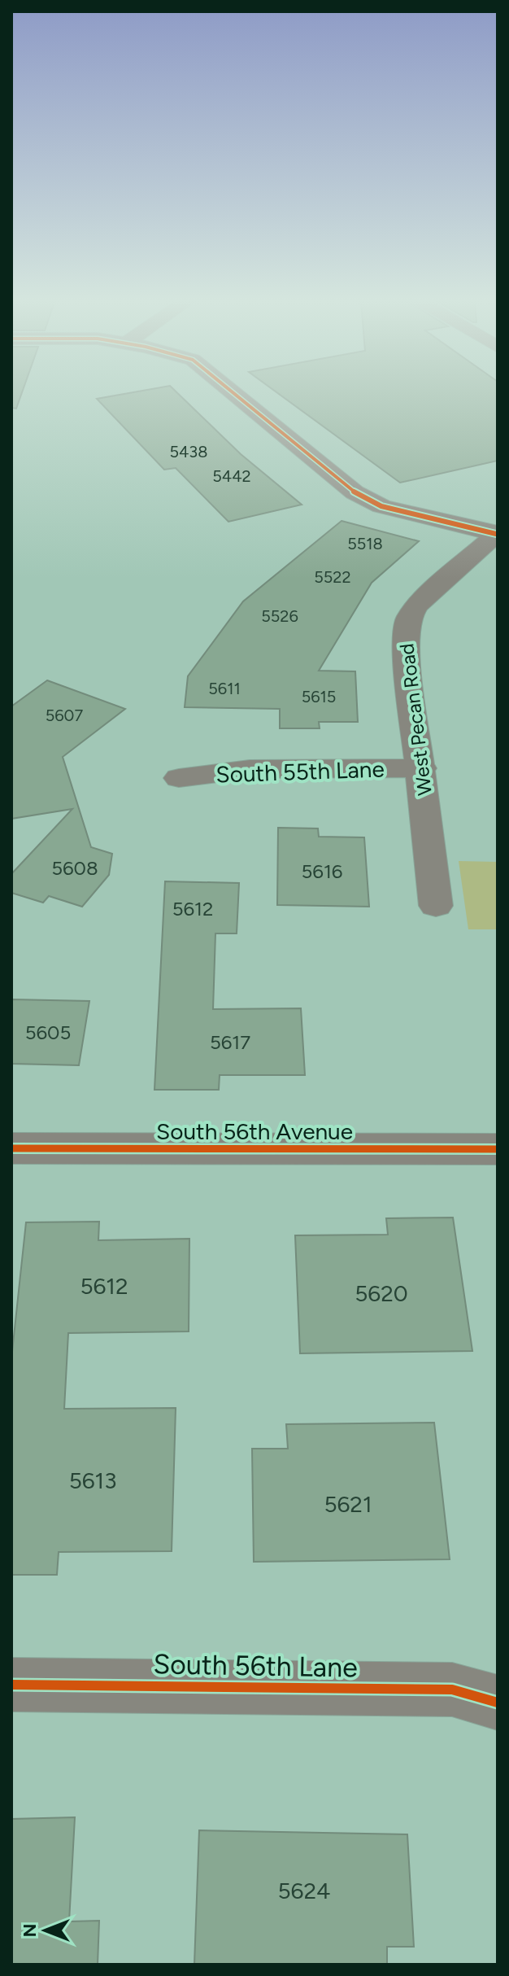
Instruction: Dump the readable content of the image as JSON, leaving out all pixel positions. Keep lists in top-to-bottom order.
{
  "streets": {
    "street": [
      "West Pecan Road",
      "South 55th Lane",
      "South 56th Avenue",
      "South 56th Lane"
    ]
  },
  "crossings": [
    ["West Pecan Road", "South 55th Lane"]
  ],
  "house_numbers": [
    "5438",
    "5442",
    "5518",
    "5522",
    "5526",
    "5611",
    "5615",
    "5607",
    "5608",
    "5616",
    "5612",
    "5605",
    "5617",
    "5612",
    "5620",
    "5613",
    "5621",
    "5624"
  ],
  "north": "left"
}
